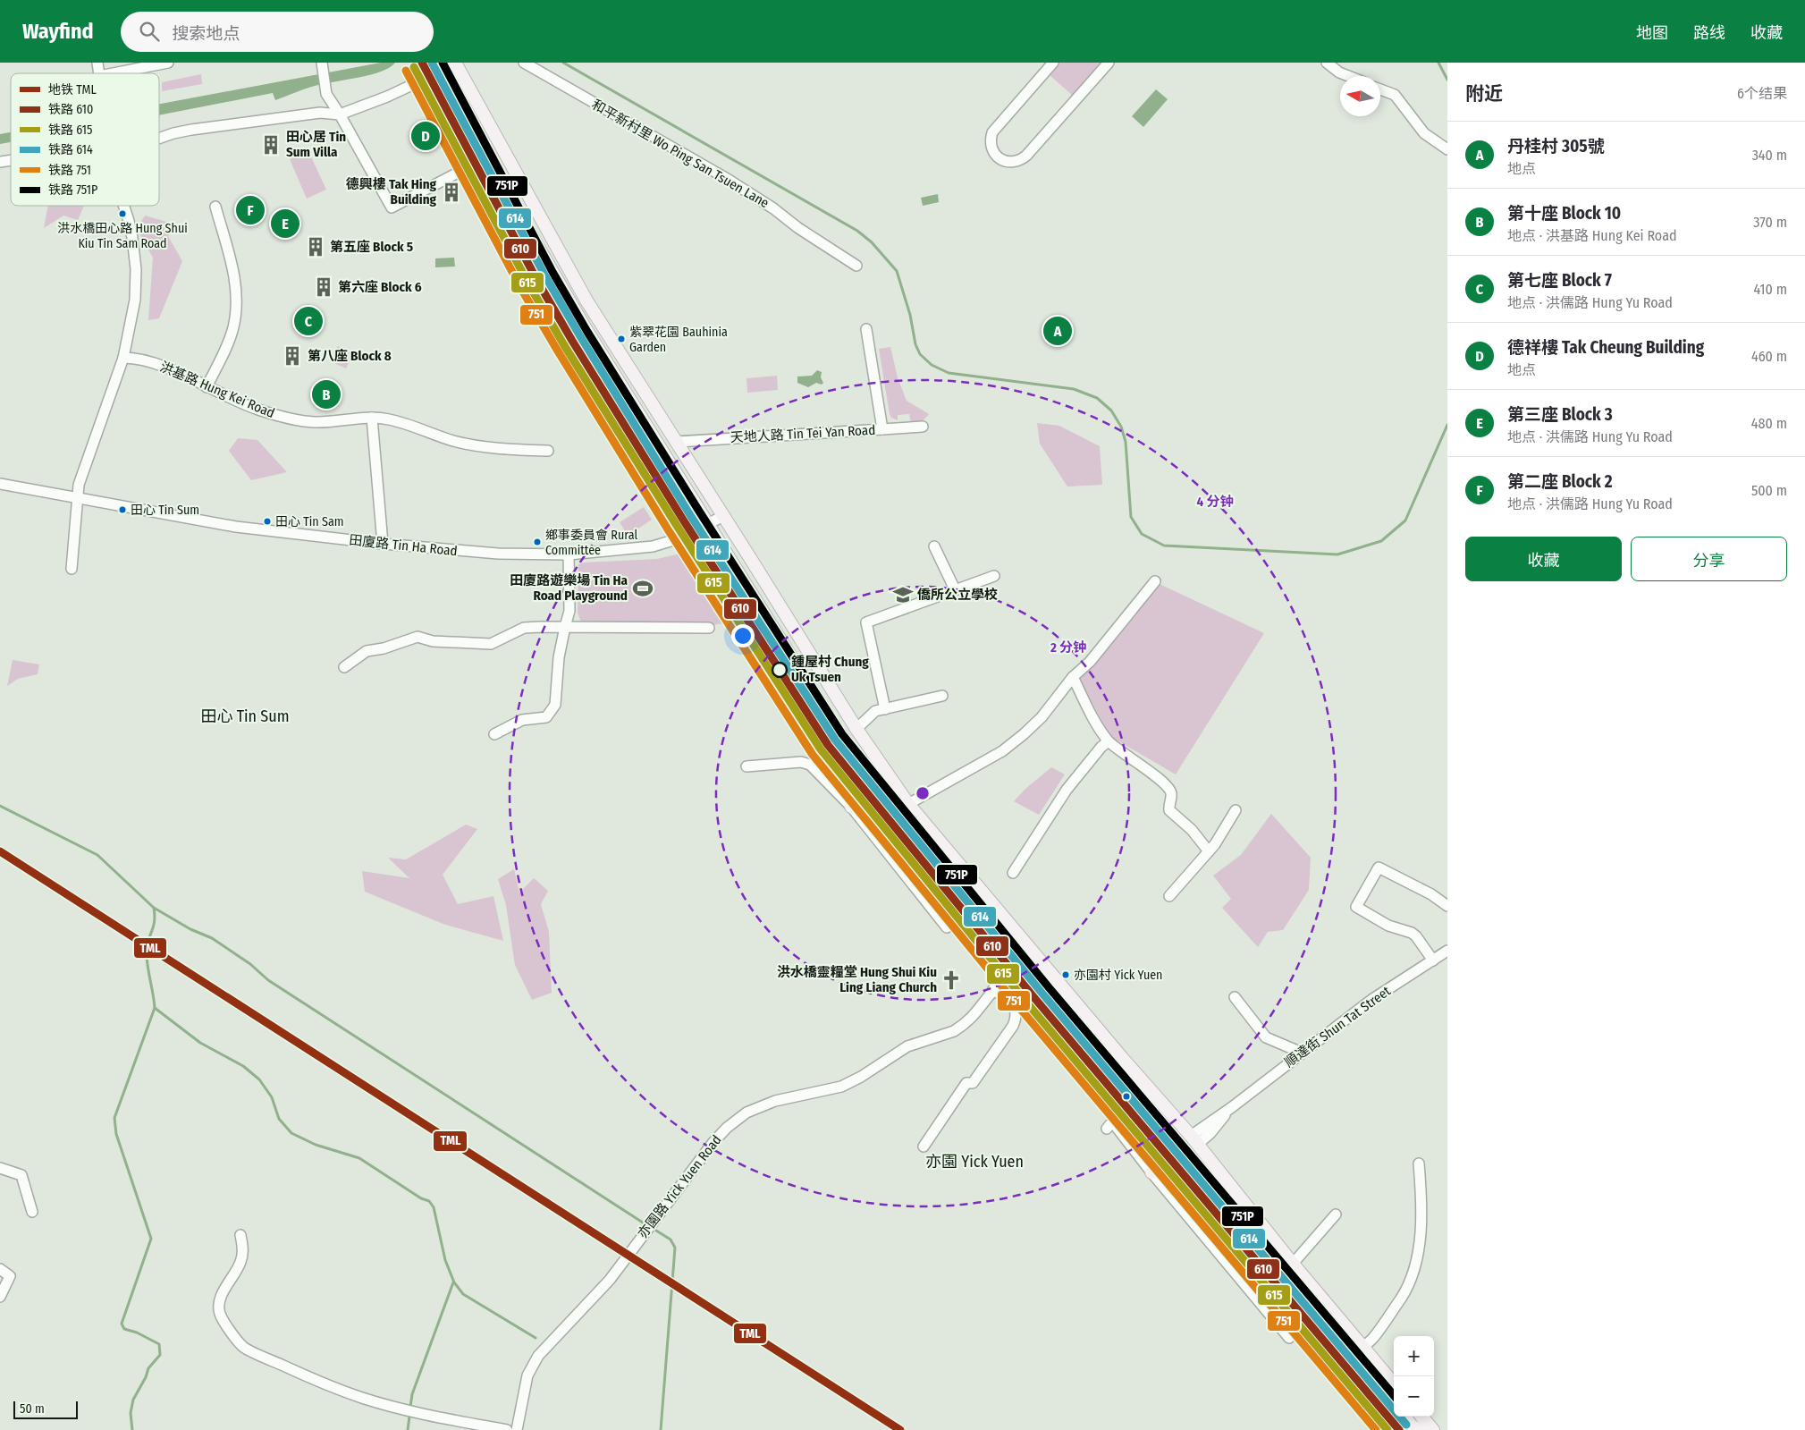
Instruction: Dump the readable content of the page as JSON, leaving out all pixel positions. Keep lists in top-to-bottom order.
{
  "streets": {
    "street": [
      "和平新村里 Wo Ping San Tsuen Lane",
      "洪基路 Hung Kei Road",
      "天地人路 Tin Tei Yan Road",
      "田廈路 Tin Ha Road",
      "順達街 Shun Tat Street",
      "亦園路 Yick Yuen Road"
    ]
  },
  "districts": ["田心 Tin Sum", "亦園 Yick Yuen"],
  "places": {
    "building": [
      "田心居 Tin Sum Villa",
      "德興樓 Tak Hing Building",
      "第五座 Block 5",
      "第六座 Block 6",
      "第八座 Block 8"
    ],
    "other": [
      "洪水橋田心路 Hung Shui Kiu Tin Sam Road",
      "紫翠花園 Bauhinia Garden",
      "田心 Tin Sum",
      "田心 Tin Sam",
      "鄉事委員會 Rural Committee",
      "鍾屋村 Chung Uk Tsuen",
      "亦園村 Yick Yuen"
    ],
    "sports": ["田廈路遊樂場 Tin Ha Road Playground"],
    "school or university": ["僑所公立學校"],
    "church": ["洪水橋靈糧堂 Hung Shui Kiu Ling Liang Church"]
  },
  "lines": [
    "rail line 610",
    "rail line 614",
    "rail line 751P",
    "rail line 615",
    "rail line 751",
    "metro line TML"
  ],
  "legend": [
    "地铁 TML",
    "铁路 610",
    "铁路 615",
    "铁路 614",
    "铁路 751",
    "铁路 751P"
  ],
  "scale_bar": "50 m",
  "north": "left",
  "page": {
    "header": "Wayfind",
    "search": "搜索地点",
    "nav": ["地图", "路线", "收藏"],
    "heading": ["附近", "6个结果"],
    "pins": [
      "D",
      "F",
      "E",
      "C",
      "A",
      "B"
    ],
    "list": [
      {
        "mark": "A",
        "name": "丹桂村 305號",
        "note": "地点",
        "value": "340 m"
      },
      {
        "mark": "B",
        "name": "第十座 Block 10",
        "note": "地点 · 洪基路 Hung Kei Road",
        "value": "370 m"
      },
      {
        "mark": "C",
        "name": "第七座 Block 7",
        "note": "地点 · 洪儒路 Hung Yu Road",
        "value": "410 m"
      },
      {
        "mark": "D",
        "name": "德祥樓 Tak Cheung Building",
        "note": "地点",
        "value": "460 m"
      },
      {
        "mark": "E",
        "name": "第三座 Block 3",
        "note": "地点 · 洪儒路 Hung Yu Road",
        "value": "480 m"
      },
      {
        "mark": "F",
        "name": "第二座 Block 2",
        "note": "地点 · 洪儒路 Hung Yu Road",
        "value": "500 m"
      }
    ],
    "buttons": ["收藏", "分享"],
    "map_buttons": ["+", "−"],
    "scale": "50 m"
  },
  "rings": ["4 分钟", "2 分钟"]
}
